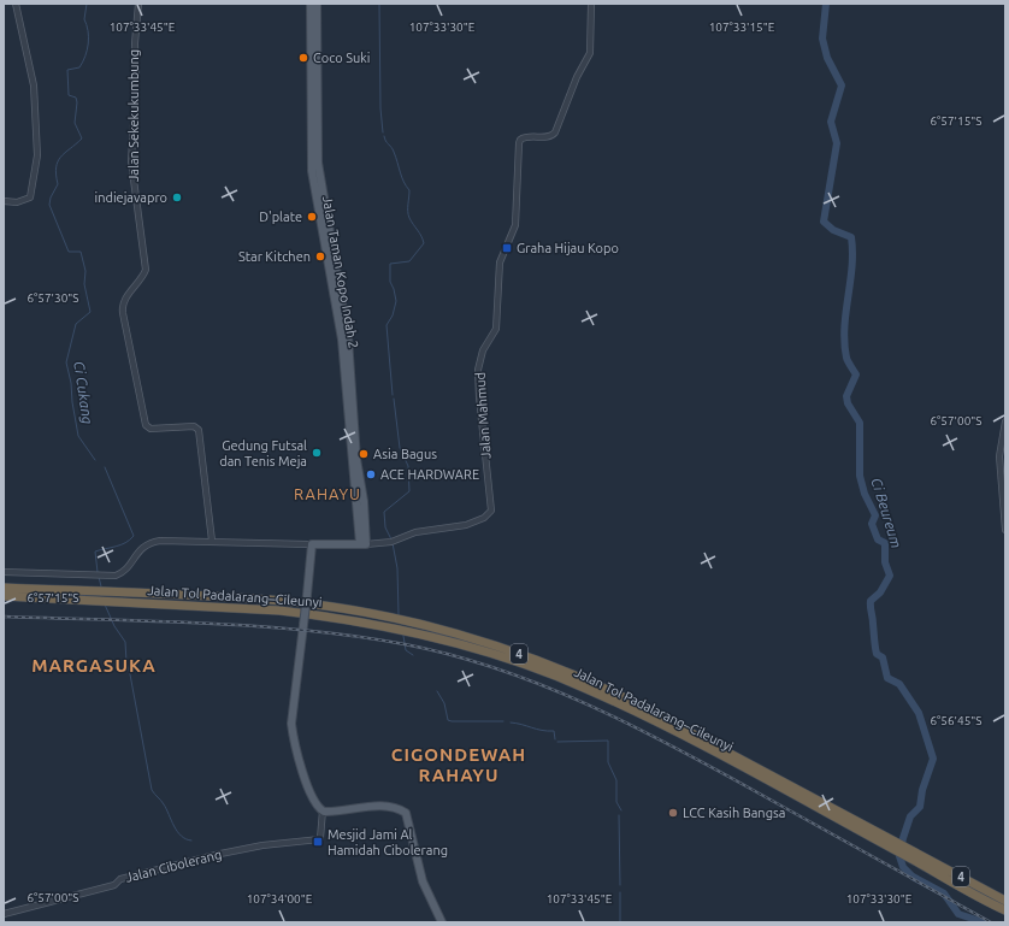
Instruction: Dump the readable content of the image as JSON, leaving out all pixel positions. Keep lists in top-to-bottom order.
{
  "streets": {
    "highway": ["Jalan Tol Padalarang–Cileunyi", "4"],
    "main road": ["Jalan Taman Kopo Indah 2"],
    "street": ["Jalan Sekekukumbung", "Jalan Mahmud", "Jalan Cibolerang"]
  },
  "crossings": [
    ["Jalan Taman Kopo Indah 2", "Jalan Mahmud"]
  ],
  "districts": ["RAHAYU", "MARGASUKA", "CIGONDEWAH RAHAYU"],
  "water": ["Ci Cukang", "Ci Beureum"],
  "places": {
    "other": [
      "Coco Suki",
      "indiejavapro",
      "D'plate",
      "Star Kitchen",
      "Gedung Futsal dan Tenis Meja",
      "Asia Bagus",
      "ACE HARDWARE",
      "LCC Kasih Bangsa"
    ],
    "transit": ["Graha Hijau Kopo", "Mesjid Jami Al Hamidah Cibolerang"]
  },
  "coordinates": [
    "107°33'45\"E",
    "107°33'30\"E",
    "107°33'15\"E",
    "6°57'15\"S",
    "6°57'30\"S",
    "6°57'00\"S",
    "6°56'45\"S",
    "107°34'00\"E"
  ]
}
